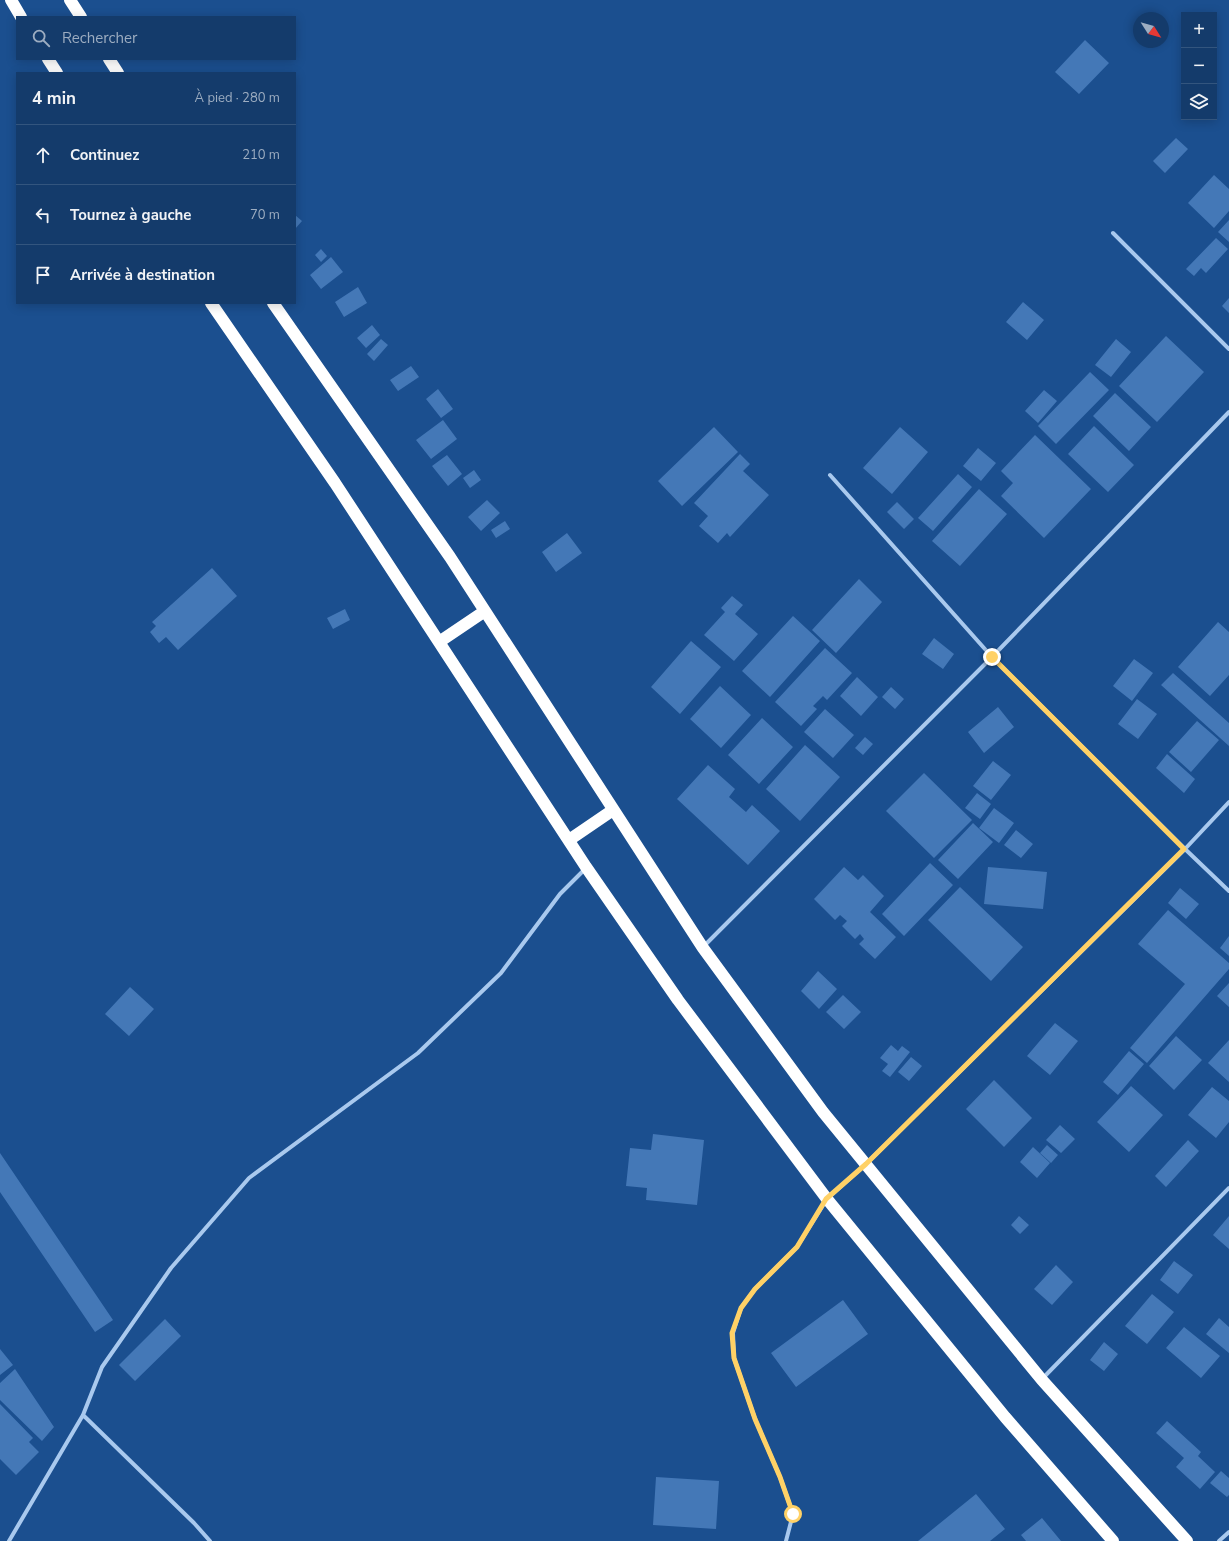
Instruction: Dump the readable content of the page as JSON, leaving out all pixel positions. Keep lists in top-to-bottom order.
{
  "north": "bottom right",
  "page": {
    "map_buttons": ["+", "−"],
    "search": "Rechercher",
    "heading": ["4 min", "À pied · 280 m"],
    "list": [
      ["Continuez", "210 m"],
      ["Tournez à gauche", "70 m"],
      "Arrivée à destination"
    ]
  }
}
